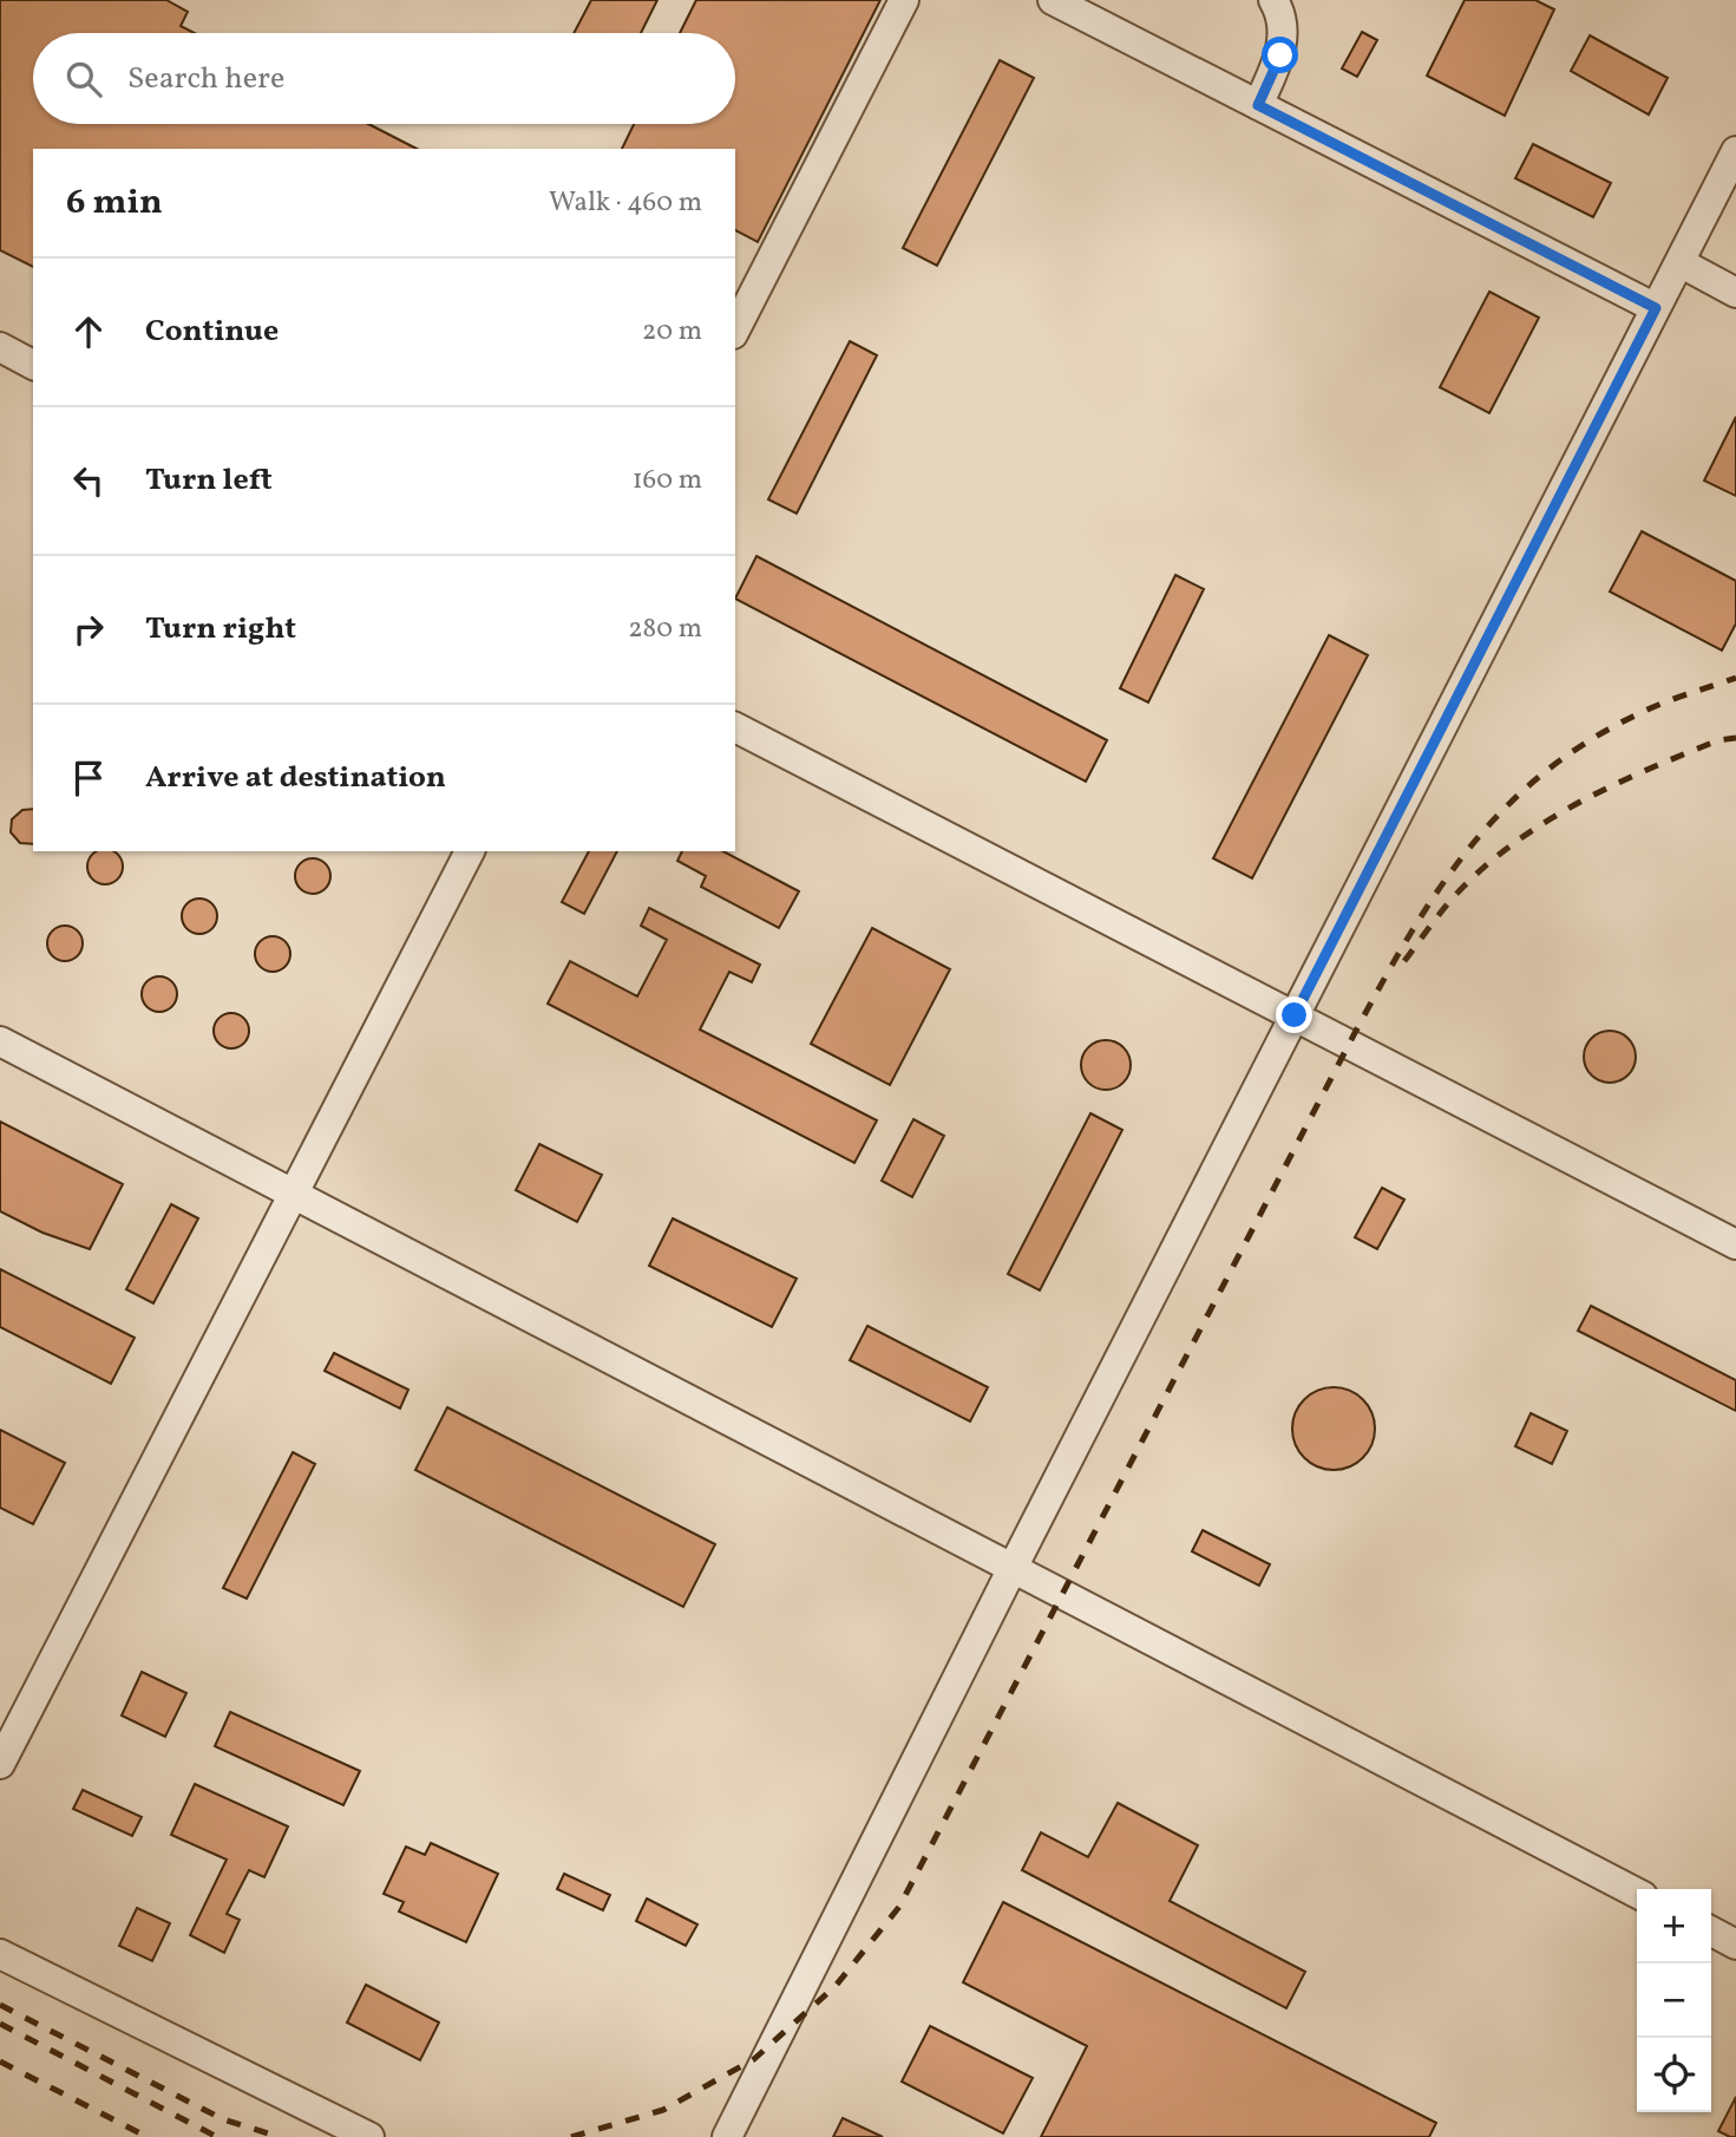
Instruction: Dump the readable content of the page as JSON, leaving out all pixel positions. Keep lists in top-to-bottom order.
{
  "page": {
    "search": "Search here",
    "heading": ["6 min", "Walk · 460 m"],
    "list": [
      ["Continue", "20 m"],
      ["Turn left", "160 m"],
      ["Turn right", "280 m"],
      "Arrive at destination"
    ],
    "map_buttons": ["+", "−"]
  }
}
